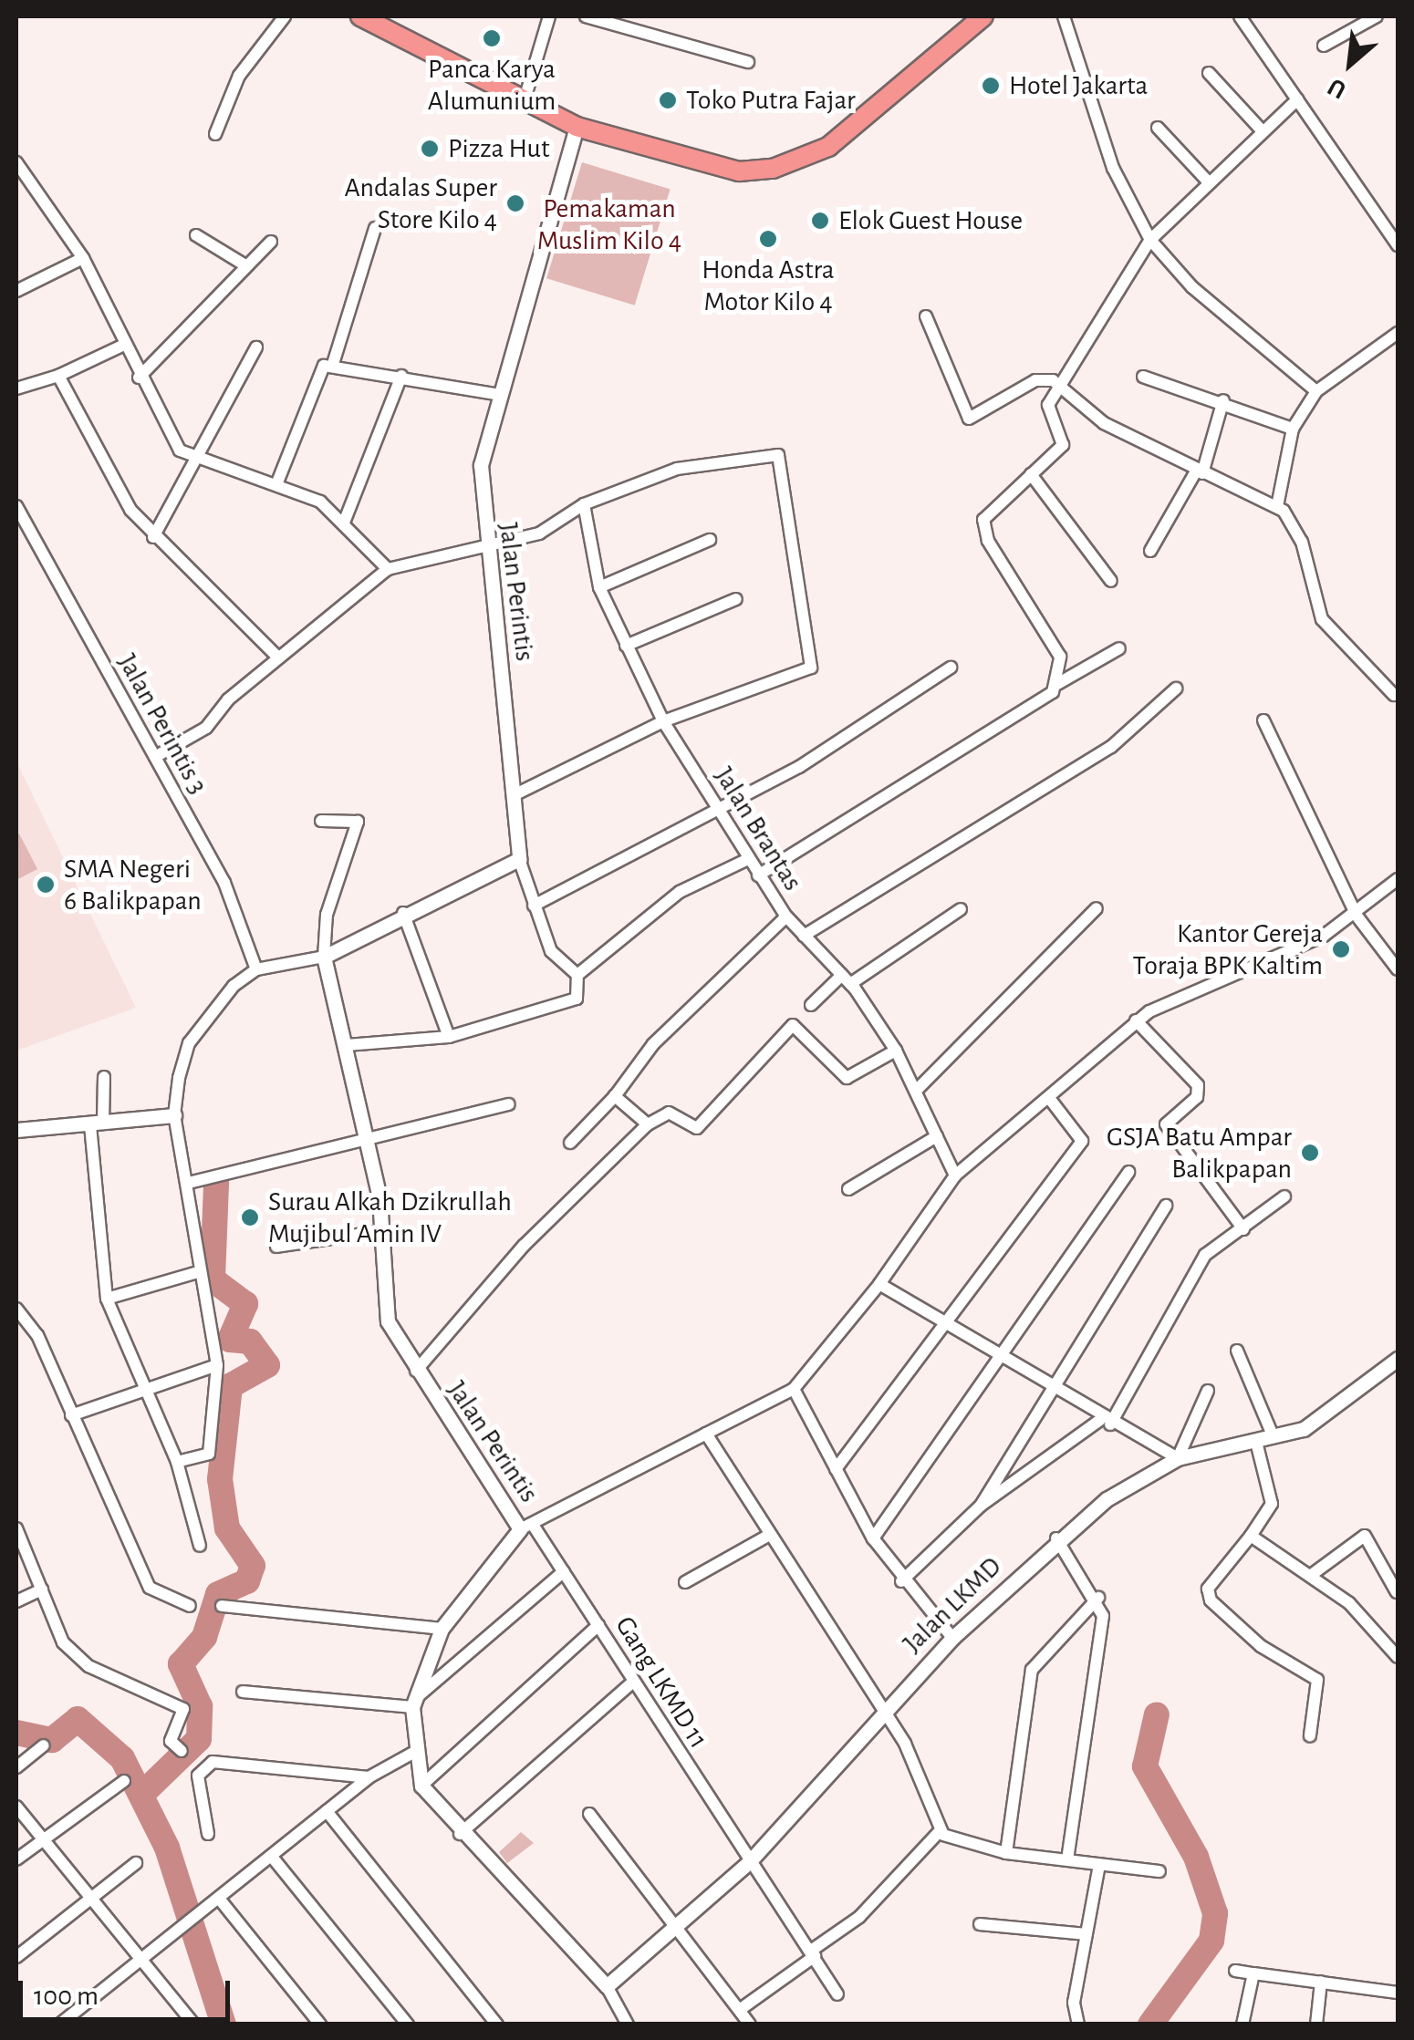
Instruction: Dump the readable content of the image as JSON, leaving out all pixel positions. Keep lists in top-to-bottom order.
{
  "streets": {
    "street": [
      "Jalan Perintis",
      "Jalan Perintis 3",
      "Jalan Brantas",
      "Jalan LKMD",
      "Gang LKMD 11"
    ]
  },
  "crossings": [
    ["Jalan Perintis", "Jalan LKMD"],
    ["Jalan Perintis", "Gang LKMD 11"],
    ["Jalan LKMD", "Gang LKMD 11"]
  ],
  "parks": ["Pemakaman Muslim Kilo 4"],
  "places": [
    "Panca Karya Alumunium",
    "Hotel Jakarta",
    "Toko Putra Fajar",
    "Pizza Hut",
    "Andalas Super Store Kilo 4",
    "Elok Guest House",
    "Honda Astra Motor Kilo 4",
    "SMA Negeri 6 Balikpapan",
    "Kantor Gereja Toraja BPK Kaltim",
    "GSJA Batu Ampar Balikpapan",
    "Surau Alkah Dzikrullah Mujibul Amin IV"
  ],
  "scale_bar": "100 m",
  "north": "bottom left"
}
